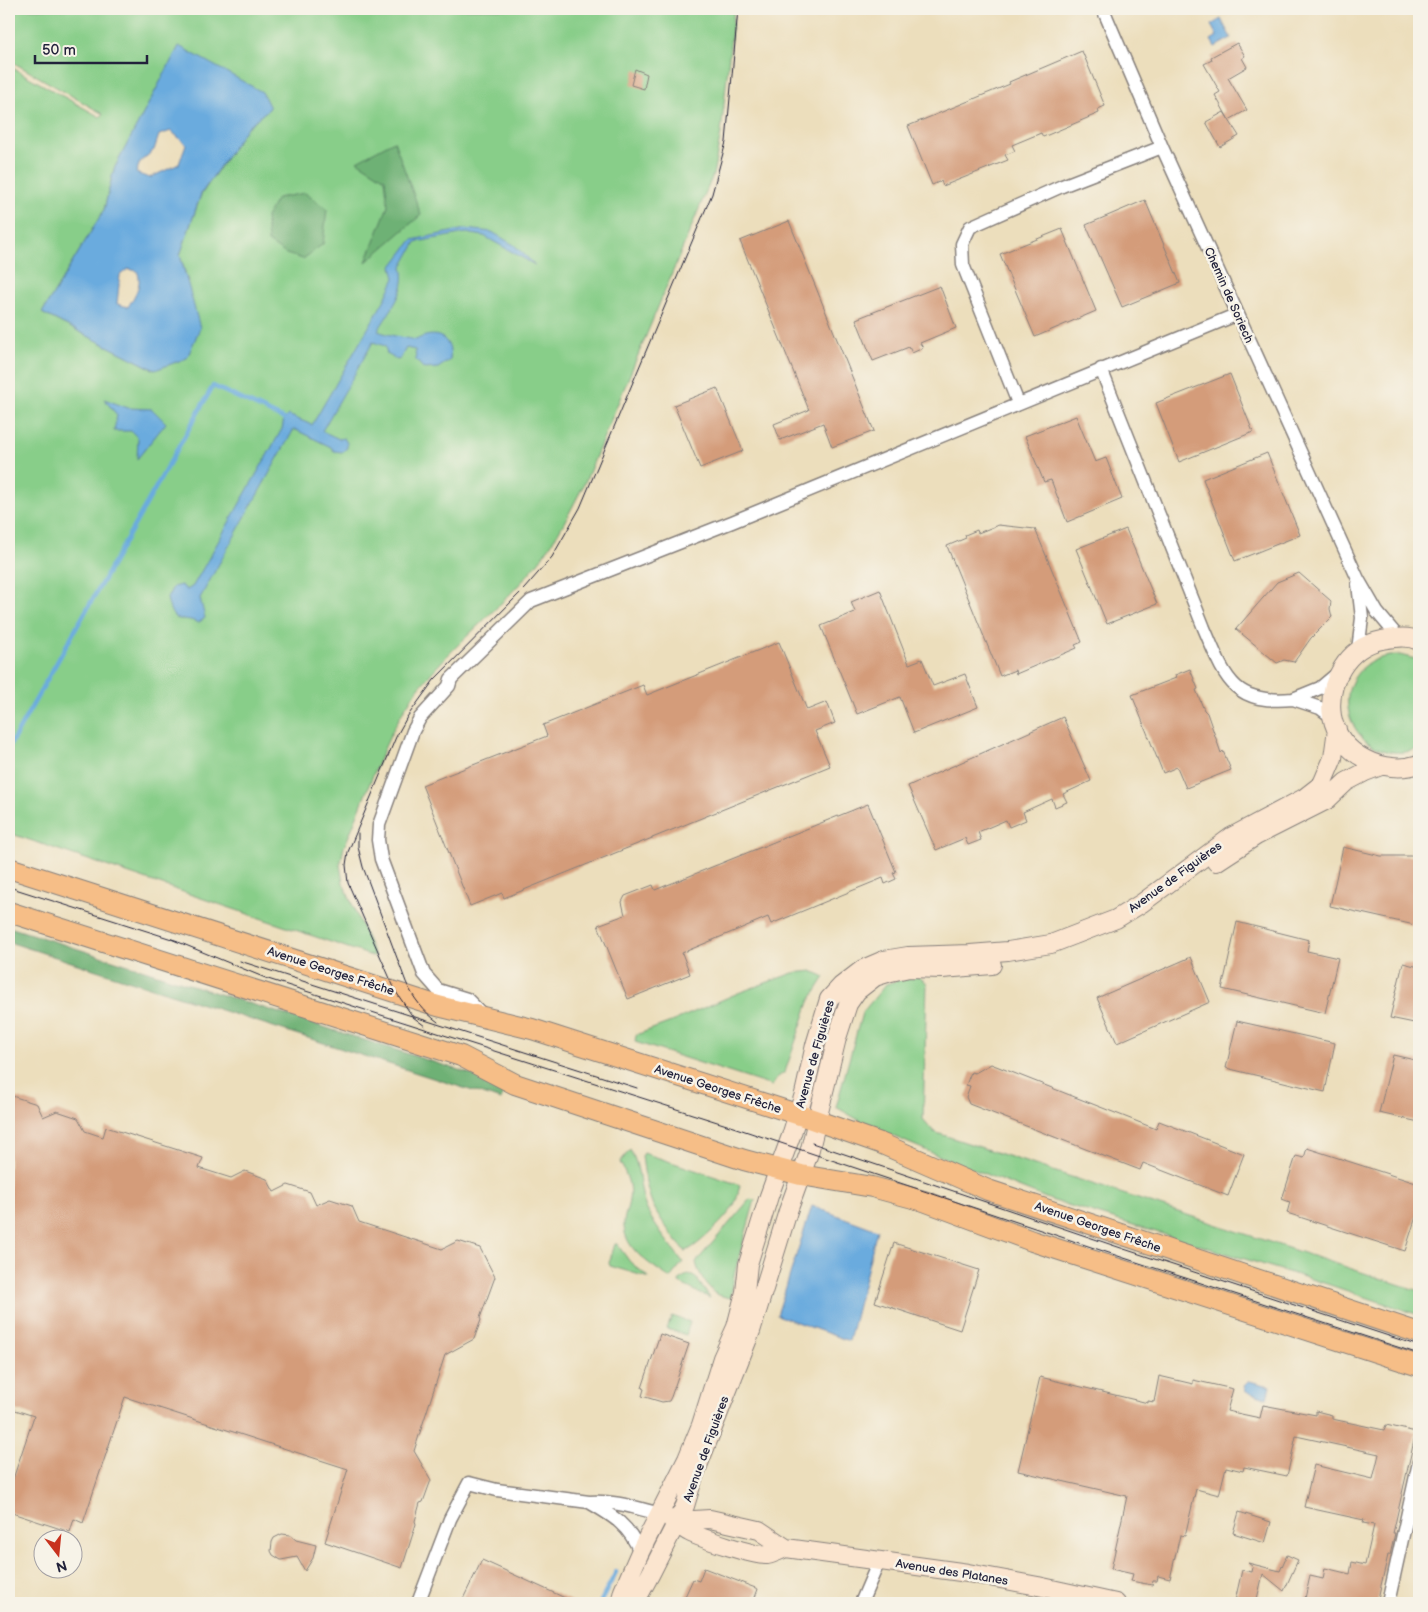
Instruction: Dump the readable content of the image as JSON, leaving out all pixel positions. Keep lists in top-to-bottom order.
{
  "streets": {
    "main road": ["Avenue de Figuières", "Avenue Georges Frêche", "Avenue des Platanes"],
    "street": ["Chemin de Soriech"]
  },
  "crossings": [
    ["Avenue de Figuières", "Avenue Georges Frêche"],
    ["Avenue de Figuières", "Avenue des Platanes"]
  ],
  "scale_bar": "50 m",
  "north": "bottom"
}
